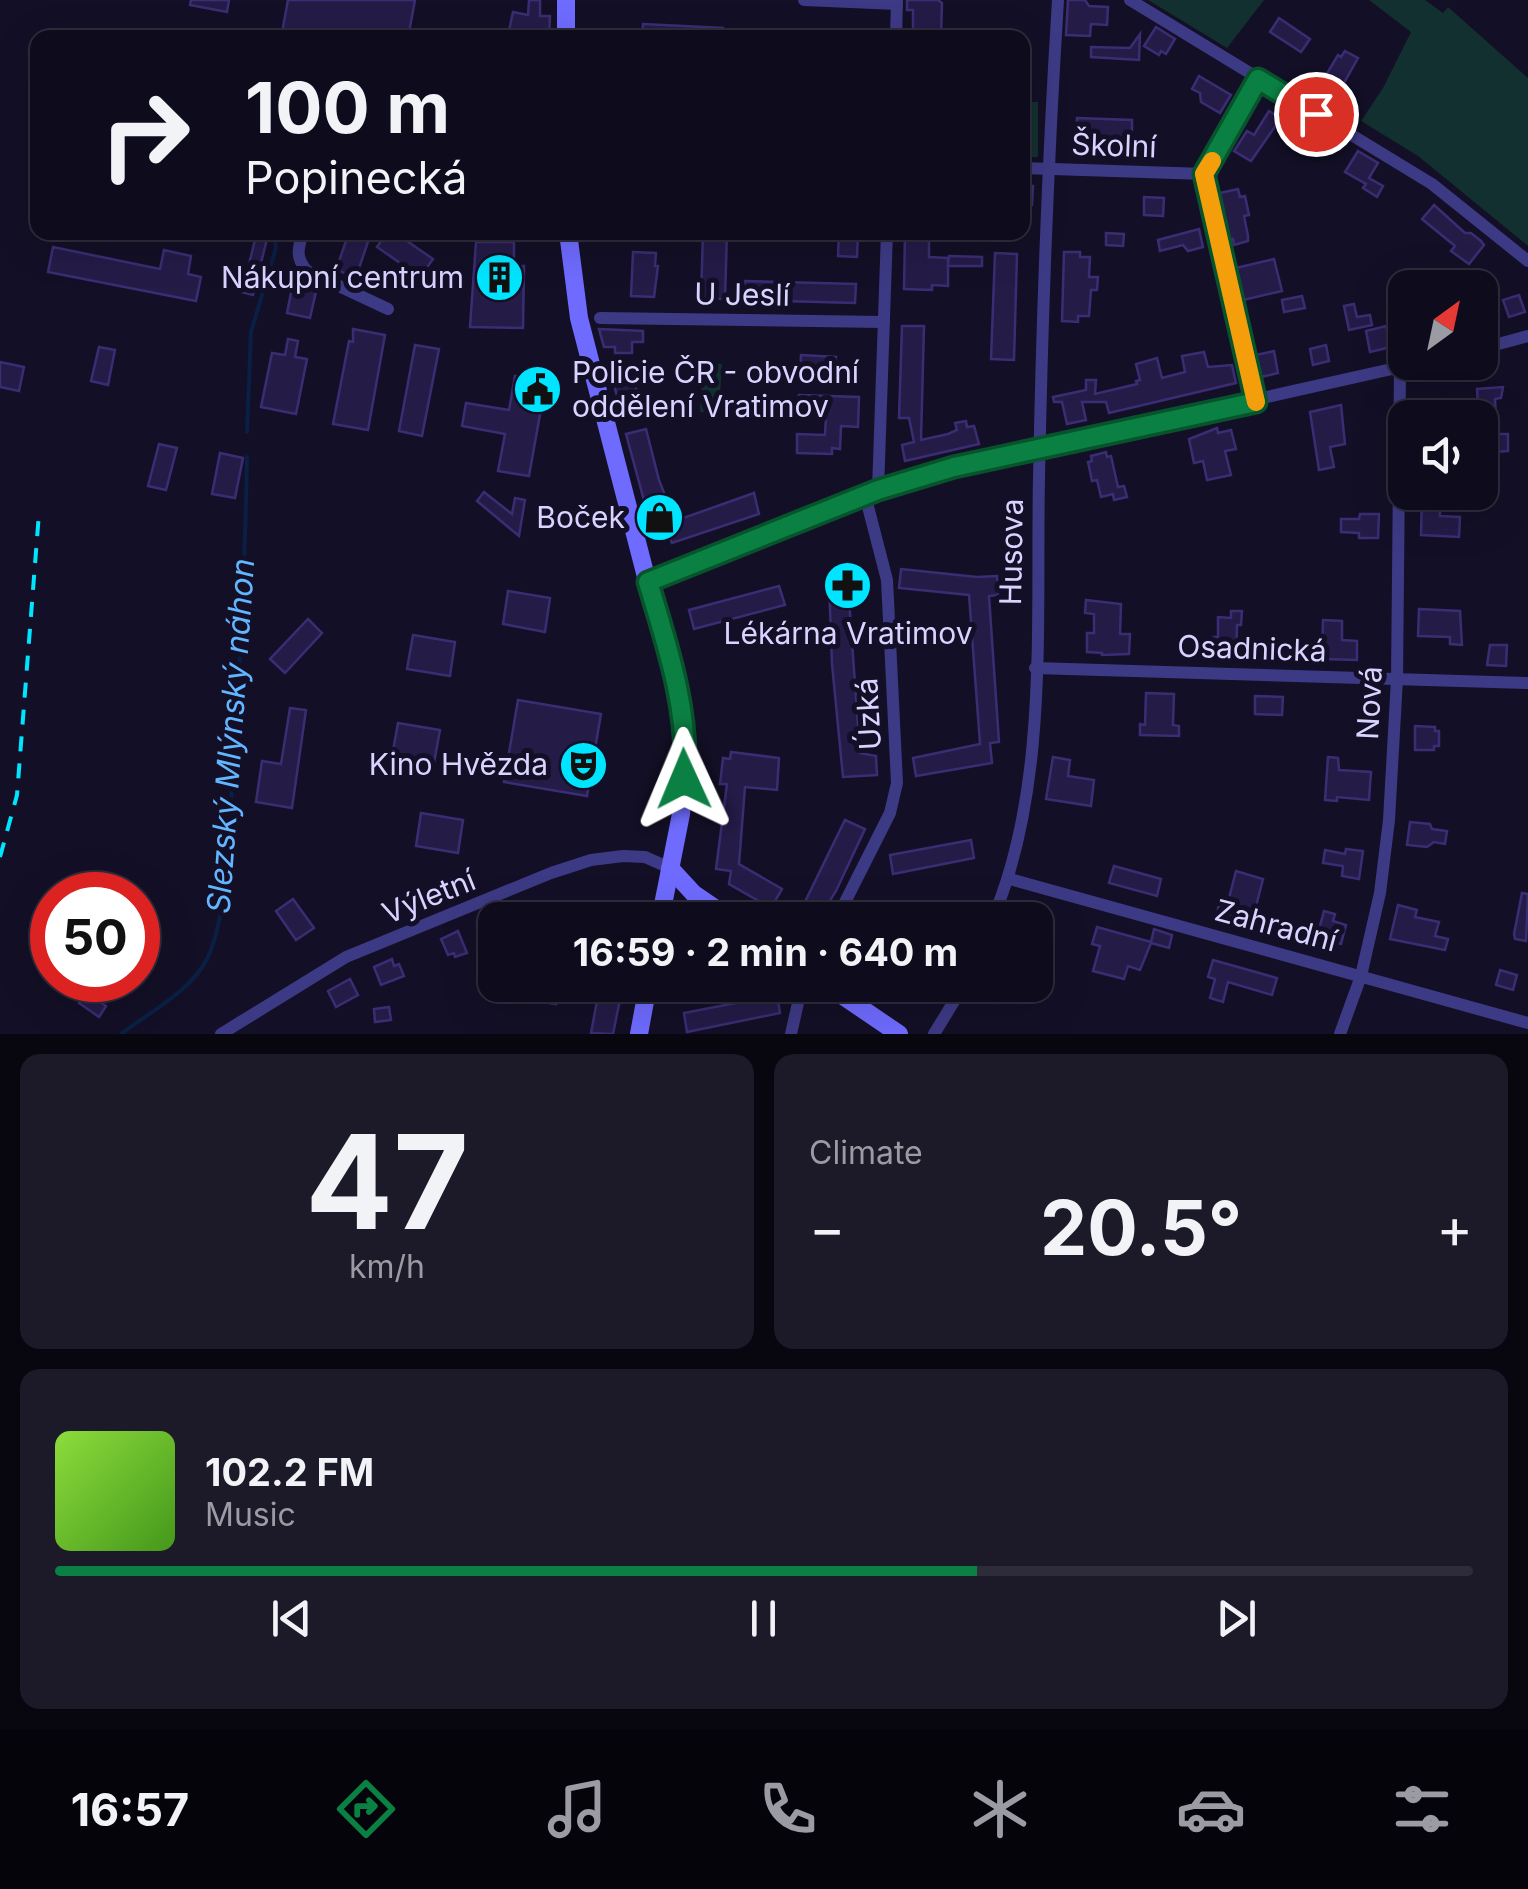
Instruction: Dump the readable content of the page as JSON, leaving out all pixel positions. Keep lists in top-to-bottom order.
{
  "streets": {
    "street": [
      "Školní",
      "U Jeslí",
      "Husova",
      "Osadnická",
      "Nová",
      "Úzká",
      "Výletní",
      "Zahradní"
    ]
  },
  "crossings": [
    ["Školní", "Husova"],
    ["U Jeslí", "Úzká"],
    ["Husova", "Osadnická"],
    ["Husova", "Zahradní"],
    ["Osadnická", "Nová"],
    ["Nová", "Zahradní"]
  ],
  "water": ["Slezský Mlýnský náhon"],
  "places": {
    "building": ["Nákupní centrum"],
    "public building": ["Policie ČR - obvodní oddělení Vratimov"],
    "shop": ["Boček"],
    "pharmacy": ["Lékárna Vratimov"],
    "theatre": ["Kino Hvězda"]
  },
  "north": "top right",
  "page": {
    "turn": ["100 m", "Popinecká"],
    "limit": "50",
    "trip": "16:59 · 2 min · 640 m",
    "tile": [
      ["47", "km/h"],
      "Climate"
    ],
    "heat": ["−", "20.5°", "+"],
    "song": ["102.2 FM", "Music"],
    "tabs": "16:57"
  }
}
